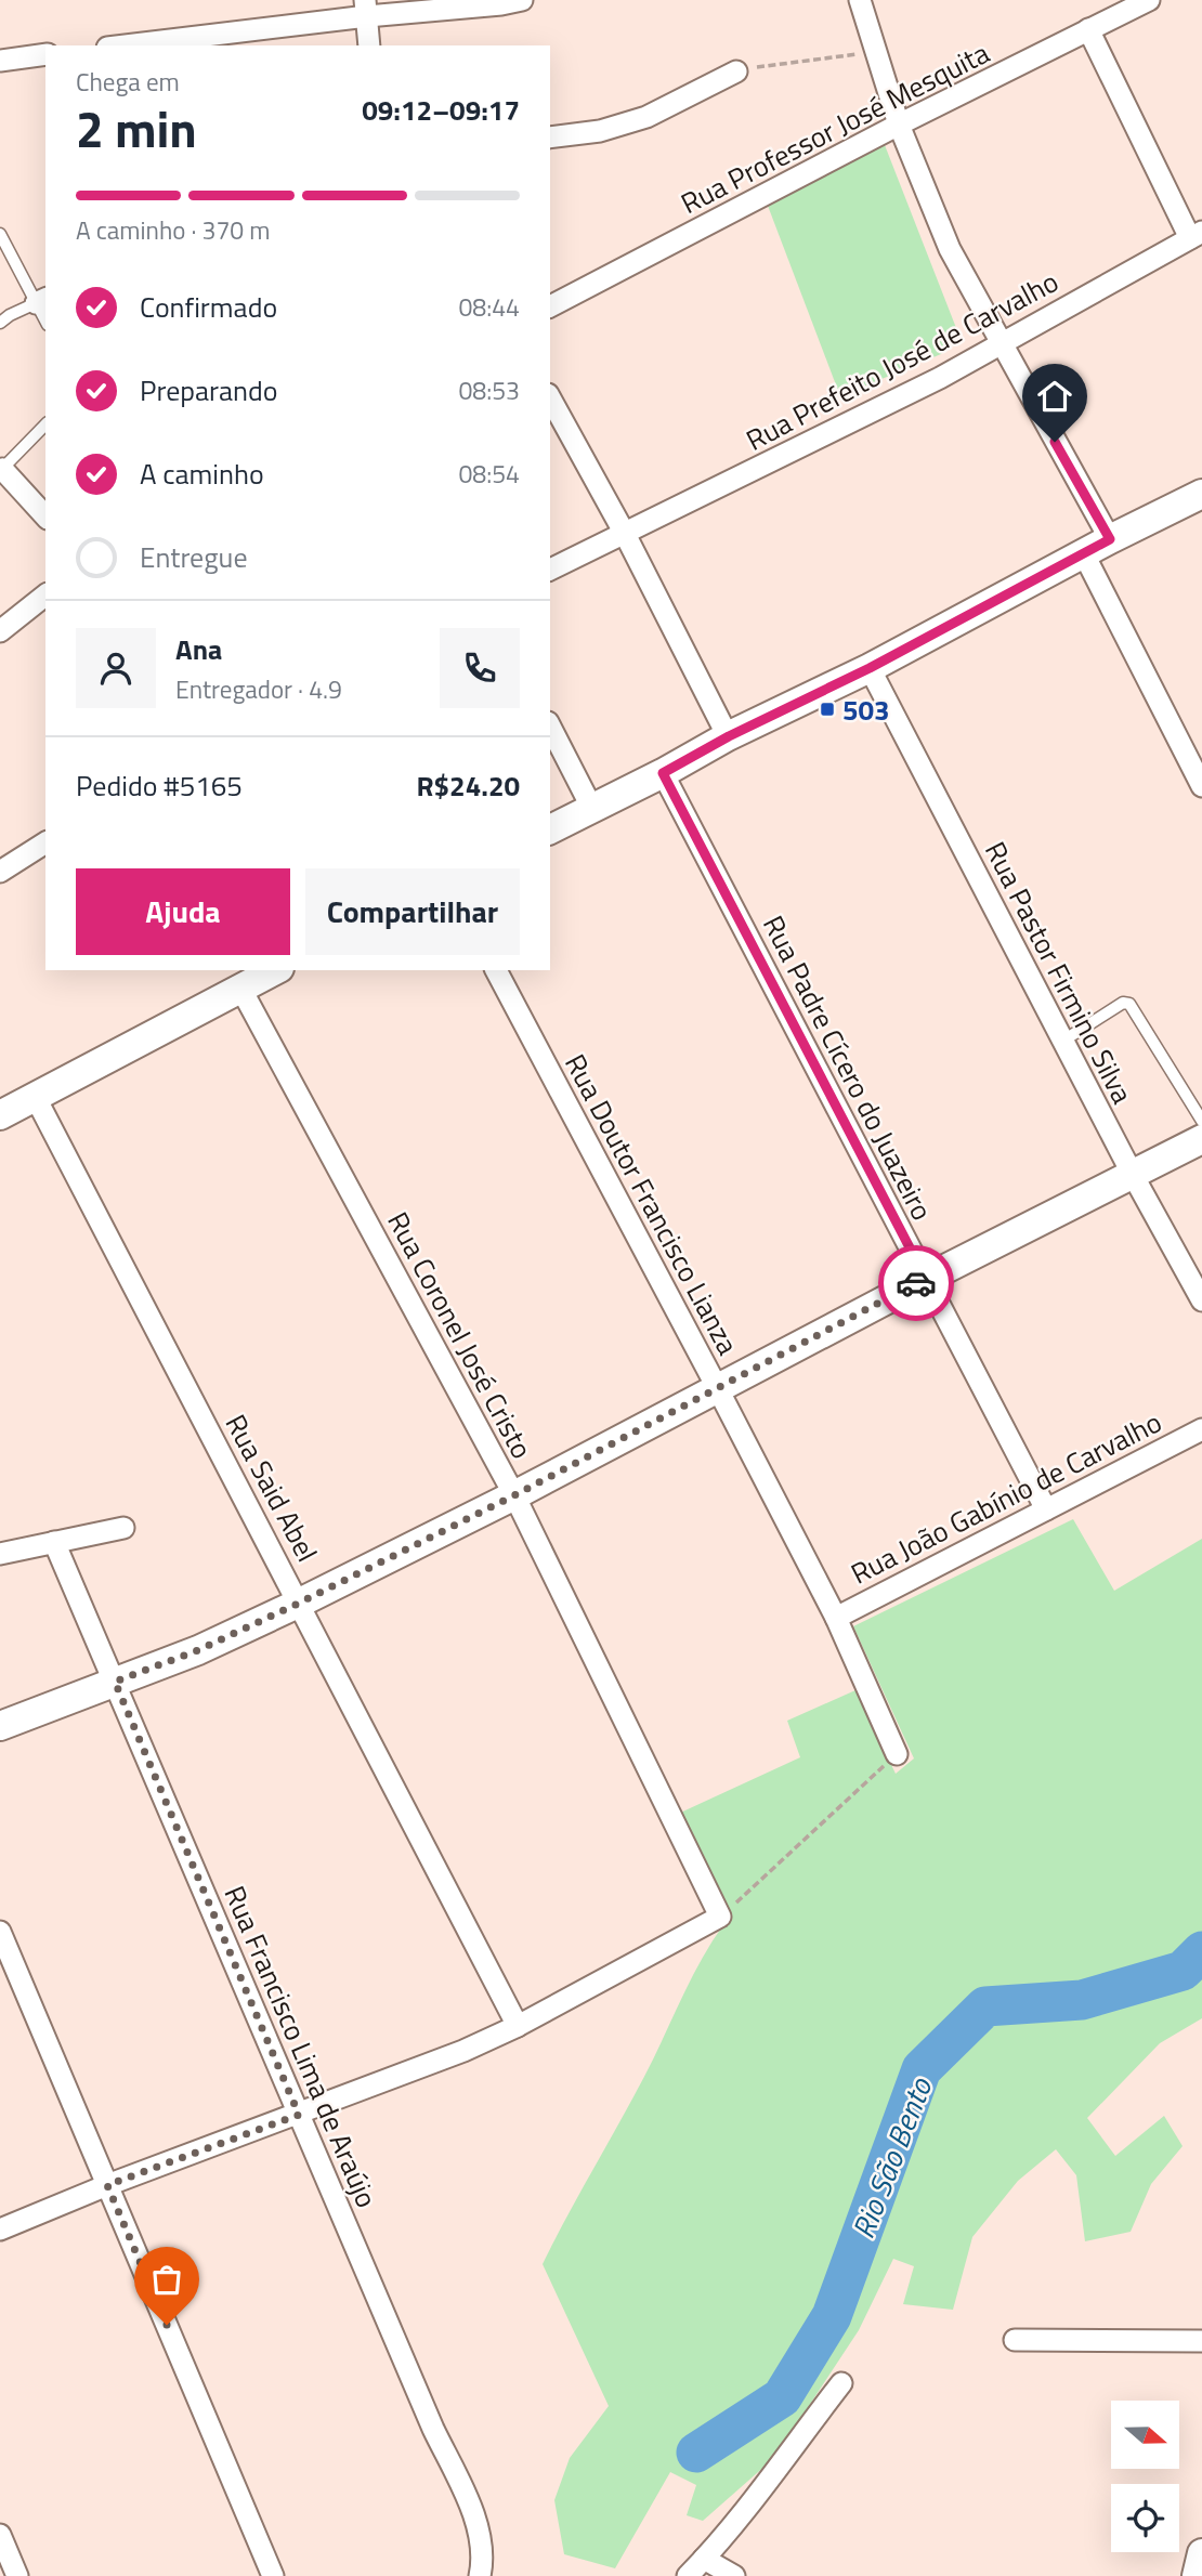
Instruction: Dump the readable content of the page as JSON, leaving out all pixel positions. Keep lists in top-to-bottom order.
{
  "streets": {
    "street": [
      "Rua Professor José Mesquita",
      "Rua Prefeito José de Carvalho",
      "Rua Pastor Firmino Silva",
      "Rua Padre Cícero do Juazeiro",
      "Rua Doutor Francisco Lianza",
      "Rua Coronel José Cristo",
      "Rua Said Abel",
      "Rua João Gabínio de Carvalho",
      "Rua Francisco Lima de Araújo"
    ]
  },
  "crossings": [
    ["Rua Padre Cícero do Juazeiro", "Rua João Gabínio de Carvalho"],
    ["Rua Doutor Francisco Lianza", "Rua João Gabínio de Carvalho"]
  ],
  "water": ["Rio São Bento"],
  "places": {
    "transit": ["503"]
  },
  "north": "right",
  "page": {
    "heading": ["2 min", "Chega em", "09:12–09:17"],
    "panel": [
      "Ana",
      "Entregador · 4.9",
      "Pedido #5165",
      "R$24.20"
    ],
    "bar": "A caminho · 370 m",
    "list": [
      ["Confirmado", "08:44"],
      ["Preparando", "08:53"],
      ["A caminho", "08:54"],
      "Entregue"
    ],
    "buttons": ["Ajuda", "Compartilhar"]
  }
}
